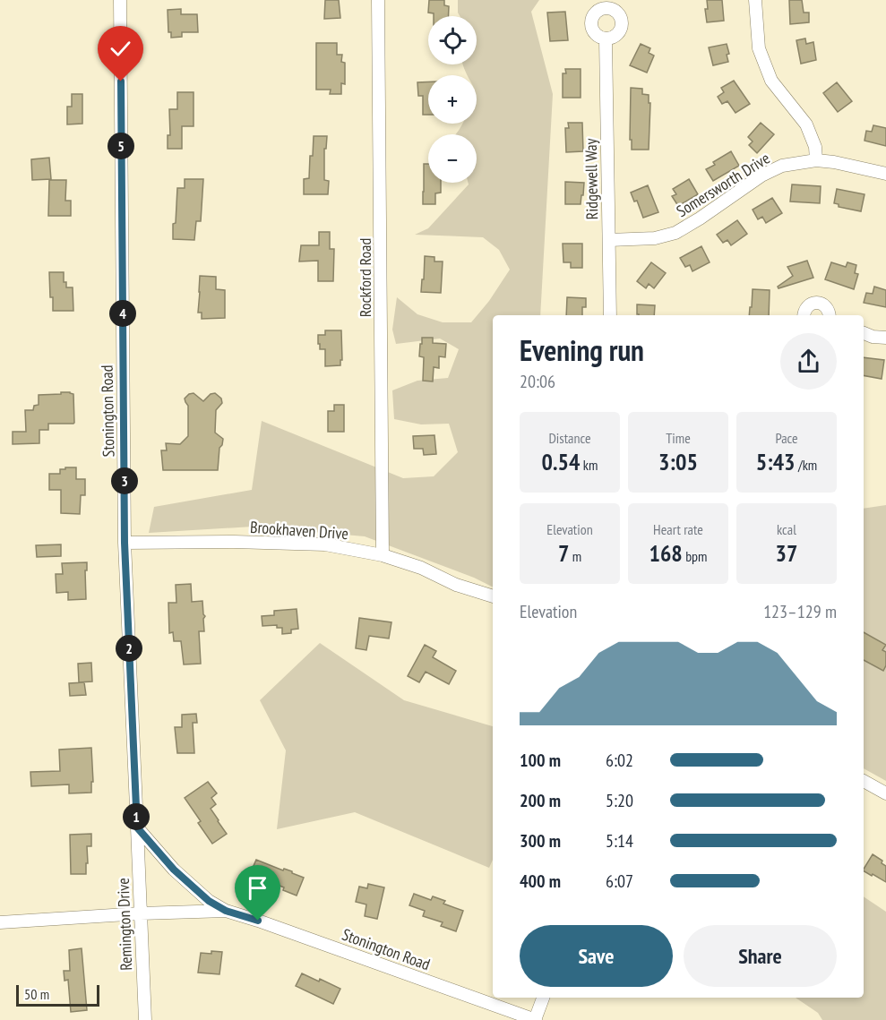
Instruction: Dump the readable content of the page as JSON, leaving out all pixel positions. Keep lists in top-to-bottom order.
{
  "streets": {
    "street": [
      "Ridgewell Way",
      "Somersworth Drive",
      "Rockford Road",
      "Stonington Road",
      "Brookhaven Drive",
      "Remington Drive"
    ]
  },
  "crossings": [
    ["Ridgewell Way", "Somersworth Drive"],
    ["Rockford Road", "Brookhaven Drive"],
    ["Stonington Road", "Brookhaven Drive"],
    ["Stonington Road", "Remington Drive"]
  ],
  "scale_bar": "50 m",
  "page": {
    "map_buttons": ["+", "−"],
    "pins": [
      "5",
      "4",
      "3",
      "2",
      "1"
    ],
    "heading": ["Evening run", "20:06"],
    "stats": [
      ["Distance", "0.54 km"],
      ["Time", "3:05"],
      ["Pace", "5:43 /km"],
      ["Elevation", "7 m"],
      ["Heart rate", "168 bpm"],
      ["kcal", "37"]
    ],
    "chart": ["Elevation", "123–129 m"],
    "list": [
      {
        "name": "100 m",
        "note": "6:02"
      },
      {
        "name": "200 m",
        "note": "5:20"
      },
      {
        "name": "300 m",
        "note": "5:14"
      },
      {
        "name": "400 m",
        "note": "6:07"
      }
    ],
    "buttons": ["Save", "Share"],
    "scale": "50 m"
  }
}
